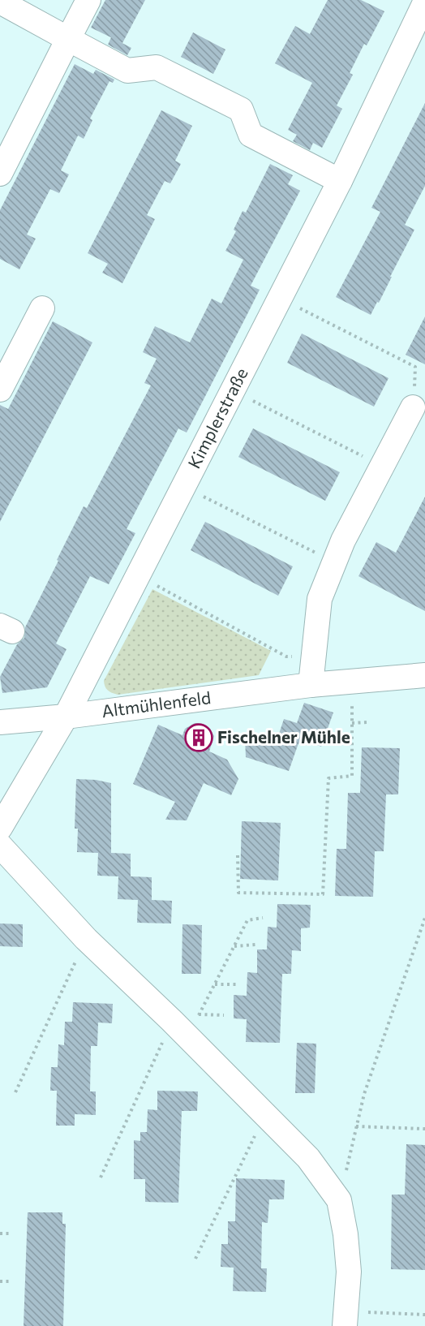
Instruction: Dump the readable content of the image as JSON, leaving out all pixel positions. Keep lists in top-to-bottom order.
{
  "streets": {
    "street": ["Kimplerstraße", "Altmühlenfeld"]
  },
  "crossings": [
    ["Kimplerstraße", "Altmühlenfeld"]
  ],
  "places": {
    "building": ["Fischelner Mühle"]
  }
}
